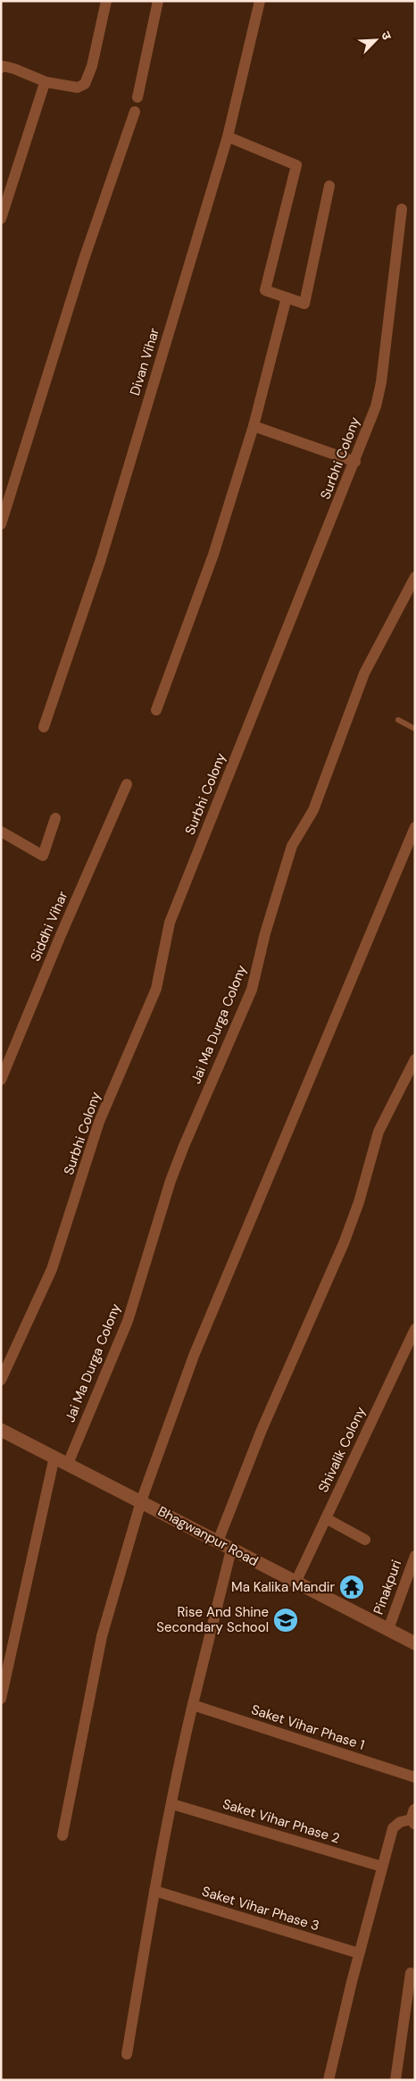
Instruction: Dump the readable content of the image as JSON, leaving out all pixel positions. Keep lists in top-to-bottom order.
{
  "streets": {
    "street": [
      "Divan Vihar",
      "Surbhi Colony",
      "Siddhi Vihar",
      "Jai Ma Durga Colony",
      "Shivalik Colony",
      "Bhagwanpur Road",
      "Pinakpuri",
      "Saket Vihar Phase 1",
      "Saket Vihar Phase 2",
      "Saket Vihar Phase 3"
    ]
  },
  "crossings": [
    ["Jai Ma Durga Colony", "Bhagwanpur Road"],
    ["Shivalik Colony", "Bhagwanpur Road"],
    ["Bhagwanpur Road", "Pinakpuri"]
  ],
  "places": {
    "temple": ["Ma Kalika Mandir"],
    "school or university": ["Rise And Shine Secondary School"]
  },
  "north": "top right"
}
